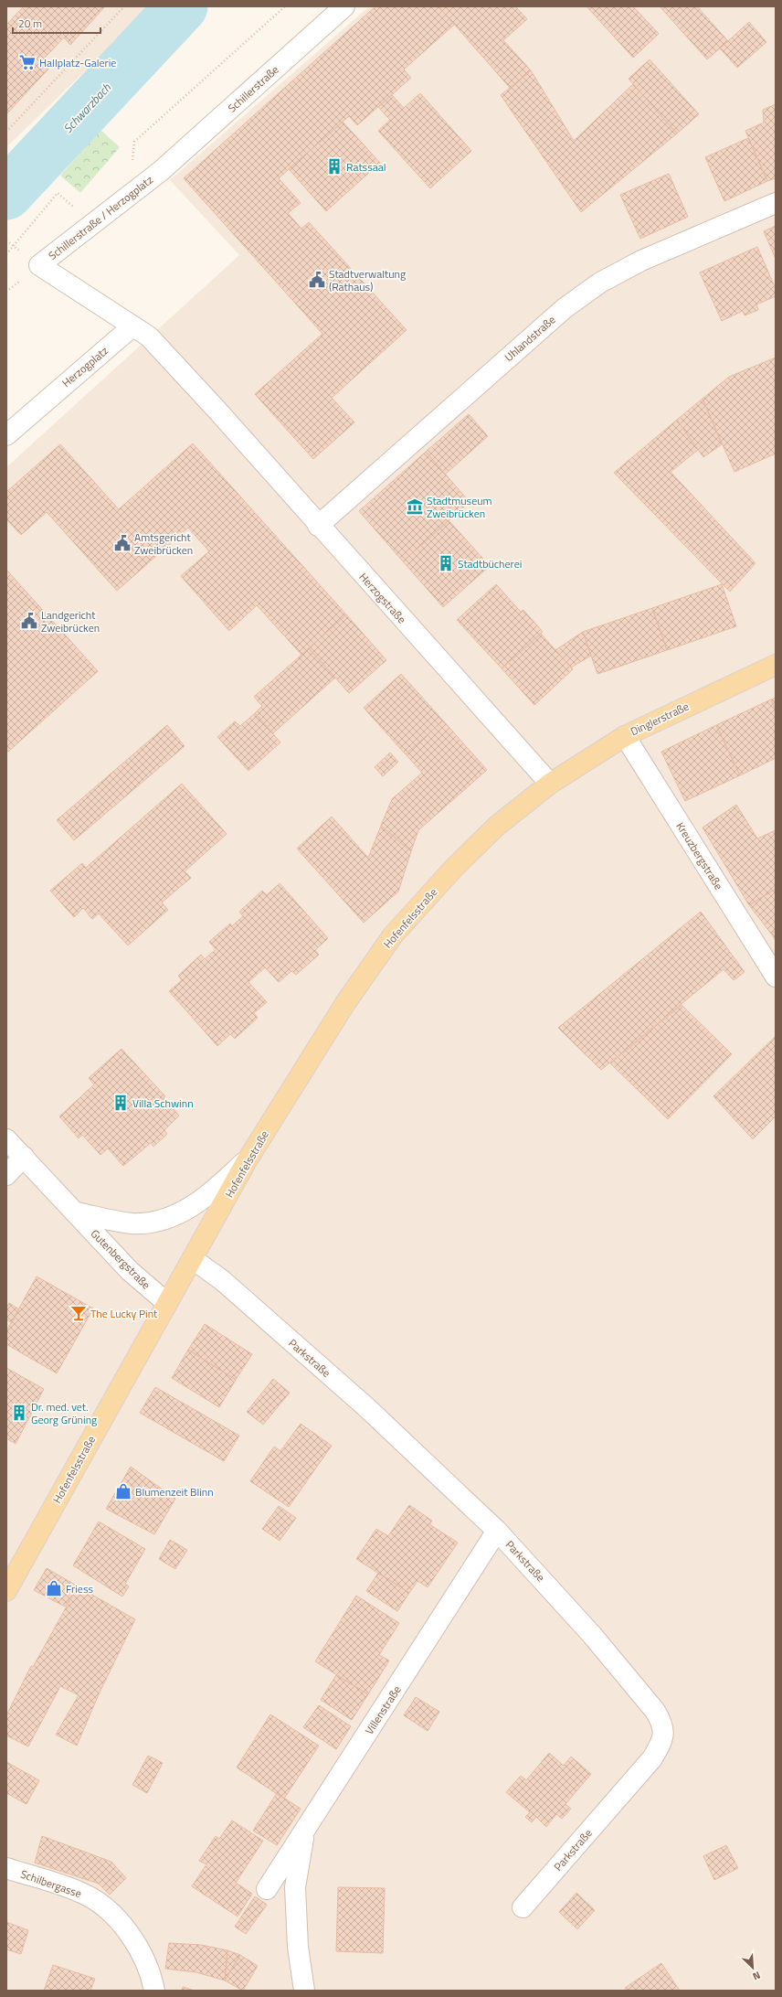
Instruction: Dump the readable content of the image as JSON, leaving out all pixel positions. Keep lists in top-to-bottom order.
{
  "streets": {
    "main road": ["Dinglerstraße", "Hofenfelsstraße"],
    "street": [
      "Schillerstraße",
      "Schillerstraße / Herzogplatz",
      "Uhlandstraße",
      "Herzogplatz",
      "Herzogstraße",
      "Kreuzbergstraße",
      "Gutenbergstraße",
      "Parkstraße",
      "Villenstraße",
      "Schilbergasse"
    ]
  },
  "crossings": [
    ["Schillerstraße", "Schillerstraße / Herzogplatz"],
    ["Schillerstraße / Herzogplatz", "Herzogplatz"],
    ["Schillerstraße / Herzogplatz", "Herzogstraße"],
    ["Uhlandstraße", "Herzogstraße"],
    ["Herzogplatz", "Herzogstraße"],
    ["Herzogstraße", "Dinglerstraße"],
    ["Herzogstraße", "Hofenfelsstraße"],
    ["Dinglerstraße", "Kreuzbergstraße"],
    ["Dinglerstraße", "Hofenfelsstraße"],
    ["Hofenfelsstraße", "Gutenbergstraße"],
    ["Hofenfelsstraße", "Parkstraße"],
    ["Parkstraße", "Villenstraße"]
  ],
  "water": ["Schwarzbach"],
  "places": {
    "supermarket": ["Hallplatz-Galerie"],
    "building": [
      "Ratssaal",
      "Stadtbücherei",
      "Villa Schwinn",
      "Dr. med. vet. Georg Grüning"
    ],
    "public building": ["Stadtverwaltung (Rathaus)", "Amtsgericht Zweibrücken", "Landgericht Zweibrücken"],
    "museum": ["Stadtmuseum Zweibrücken"],
    "bar": ["The Lucky Pint"],
    "shop": ["Blumenzeit Blinn", "Friess"]
  },
  "scale_bar": "20 m",
  "north": "bottom right"
}
